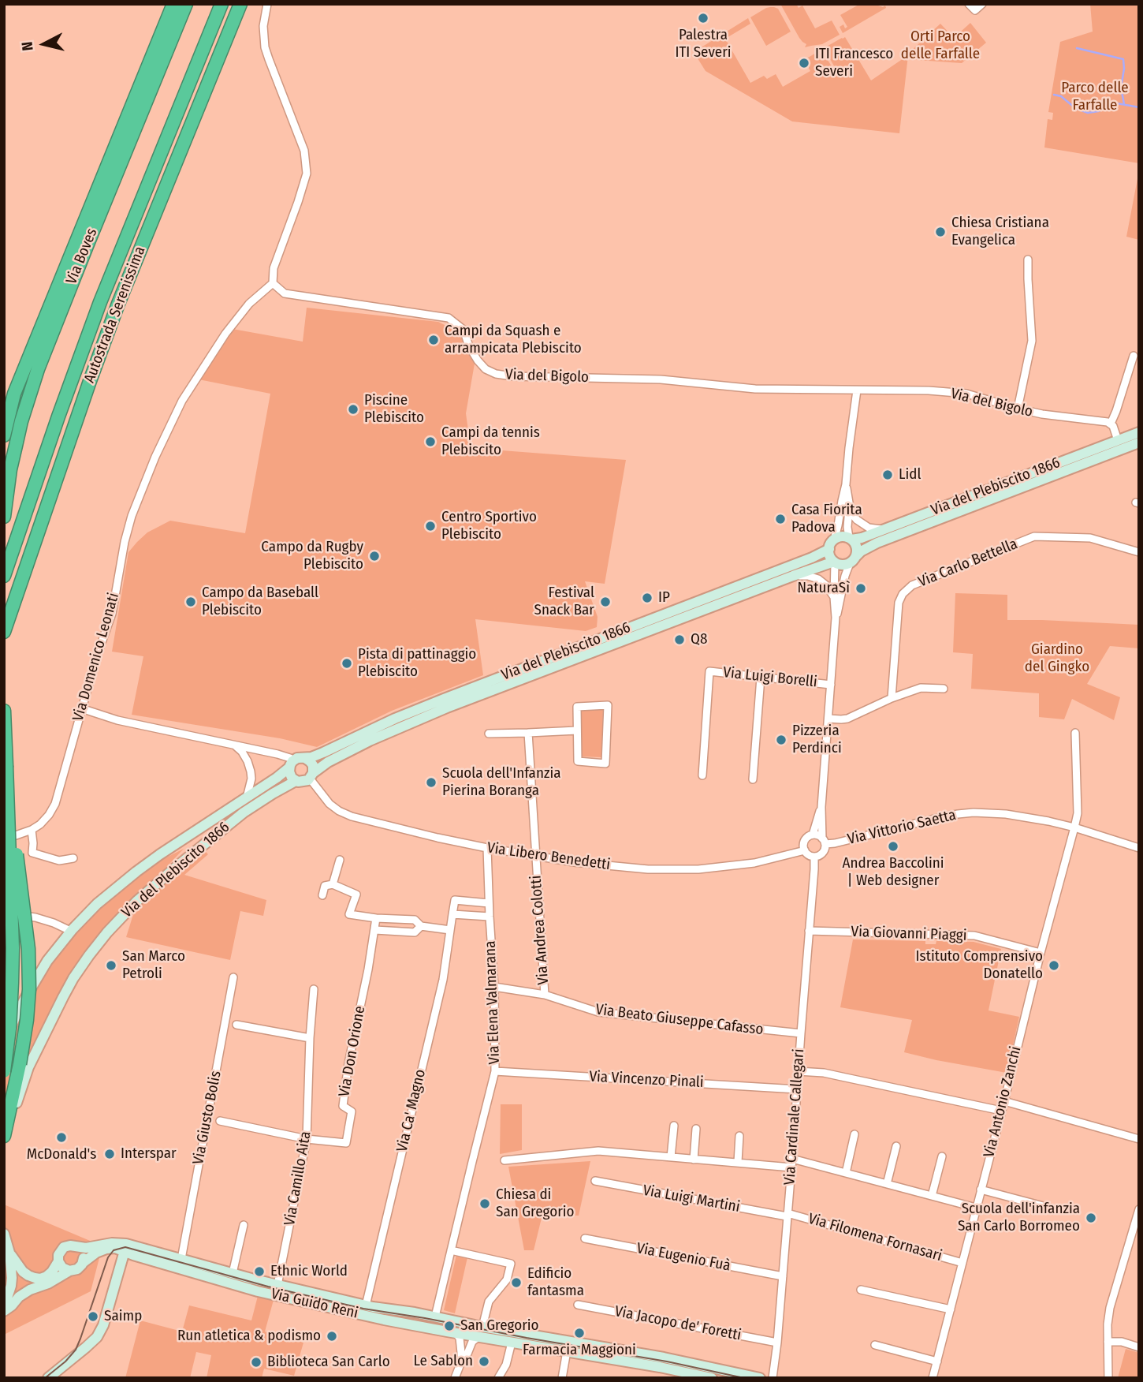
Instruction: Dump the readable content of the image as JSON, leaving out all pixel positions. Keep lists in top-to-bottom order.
{
  "streets": {
    "highway": ["Via Boves", "Autostrada Serenissima"],
    "main road": ["Via del Plebiscito 1866", "Via Guido Reni"],
    "street": [
      "Via del Bigolo",
      "Via Carlo Bettella",
      "Via Domenico Leonati",
      "Via Luigi Borelli",
      "Via Vittorio Saetta",
      "Via Libero Benedetti",
      "Via Andrea Colotti",
      "Via Giovanni Piaggi",
      "Via Elena Valmarana",
      "Via Beato Giuseppe Cafasso",
      "Via Don Orione",
      "Via Vincenzo Pinali",
      "Via Antonio Zanchi",
      "Via Ca' Magno",
      "Via Cardinale Callegari",
      "Via Giusto Bolis",
      "Via Camillo Aita",
      "Via Luigi Martini",
      "Via Filomena Fornasari",
      "Via Eugenio Fuà",
      "Via Jacopo de' Foretti"
    ]
  },
  "crossings": [
    ["Via del Bigolo", "Via Domenico Leonati"],
    ["Via del Plebiscito 1866", "Via Libero Benedetti"],
    ["Via Vittorio Saetta", "Via Libero Benedetti"],
    ["Via Vittorio Saetta", "Via Antonio Zanchi"],
    ["Via Vittorio Saetta", "Via Cardinale Callegari"],
    ["Via Libero Benedetti", "Via Andrea Colotti"],
    ["Via Libero Benedetti", "Via Elena Valmarana"],
    ["Via Libero Benedetti", "Via Cardinale Callegari"],
    ["Via Andrea Colotti", "Via Beato Giuseppe Cafasso"],
    ["Via Giovanni Piaggi", "Via Antonio Zanchi"],
    ["Via Giovanni Piaggi", "Via Cardinale Callegari"],
    ["Via Elena Valmarana", "Via Beato Giuseppe Cafasso"],
    ["Via Elena Valmarana", "Via Vincenzo Pinali"],
    ["Via Elena Valmarana", "Via Guido Reni"],
    ["Via Beato Giuseppe Cafasso", "Via Cardinale Callegari"],
    ["Via Don Orione", "Via Camillo Aita"],
    ["Via Vincenzo Pinali", "Via Cardinale Callegari"],
    ["Via Antonio Zanchi", "Via Filomena Fornasari"],
    ["Via Ca' Magno", "Via Guido Reni"],
    ["Via Cardinale Callegari", "Via Luigi Martini"],
    ["Via Cardinale Callegari", "Via Filomena Fornasari"],
    ["Via Cardinale Callegari", "Via Eugenio Fuà"],
    ["Via Cardinale Callegari", "Via Jacopo de' Foretti"],
    ["Via Giusto Bolis", "Via Guido Reni"],
    ["Via Camillo Aita", "Via Guido Reni"],
    ["Via Luigi Martini", "Via Filomena Fornasari"]
  ],
  "parks": ["Orti Parco delle Farfalle", "Parco delle Farfalle", "Giardino del Gingko"],
  "places": [
    "Palestra ITI Severi",
    "ITI Francesco Severi",
    "Chiesa Cristiana Evangelica",
    "Campi da Squash e arrampicata Plebiscito",
    "Piscine Plebiscito",
    "Campi da tennis Plebiscito",
    "Lidl",
    "Casa Fiorita Padova",
    "Centro Sportivo Plebiscito",
    "Campo da Rugby Plebiscito",
    "NaturaSì",
    "IP",
    "Campo da Baseball Plebiscito",
    "Festival Snack Bar",
    "Q8",
    "Pista di pattinaggio Plebiscito",
    "Pizzeria Perdinci",
    "Scuola dell'Infanzia Pierina Boranga",
    "Andrea Baccolini | Web designer",
    "San Marco Petroli",
    "Istituto Comprensivo Donatello",
    "McDonald's",
    "Interspar",
    "Chiesa di San Gregorio",
    "Scuola dell'infanzia San Carlo Borromeo",
    "Ethnic World",
    "Edificio fantasma",
    "Saimp",
    "San Gregorio",
    "Farmacia Maggioni",
    "Run atletica & podismo",
    "Le Sablon",
    "Biblioteca San Carlo"
  ],
  "north": "left"
}
